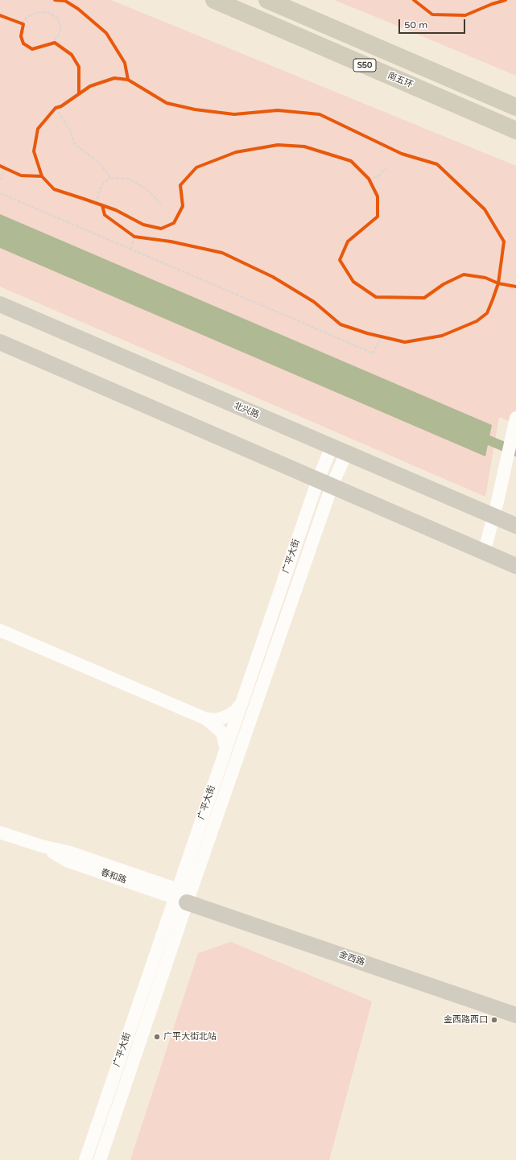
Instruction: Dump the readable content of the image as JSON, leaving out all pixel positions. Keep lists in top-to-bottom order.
{
  "streets": {
    "highway": ["S50", "南五环"],
    "main road": ["北兴路", "金西路"],
    "street": ["广平大街", "春和路"]
  },
  "crossings": [
    ["北兴路", "广平大街"],
    ["广平大街", "春和路"],
    ["广平大街", "金西路"],
    ["春和路", "金西路"]
  ],
  "places": ["金西路西口", "广平大街北站"],
  "scale_bar": "50 m"
}
